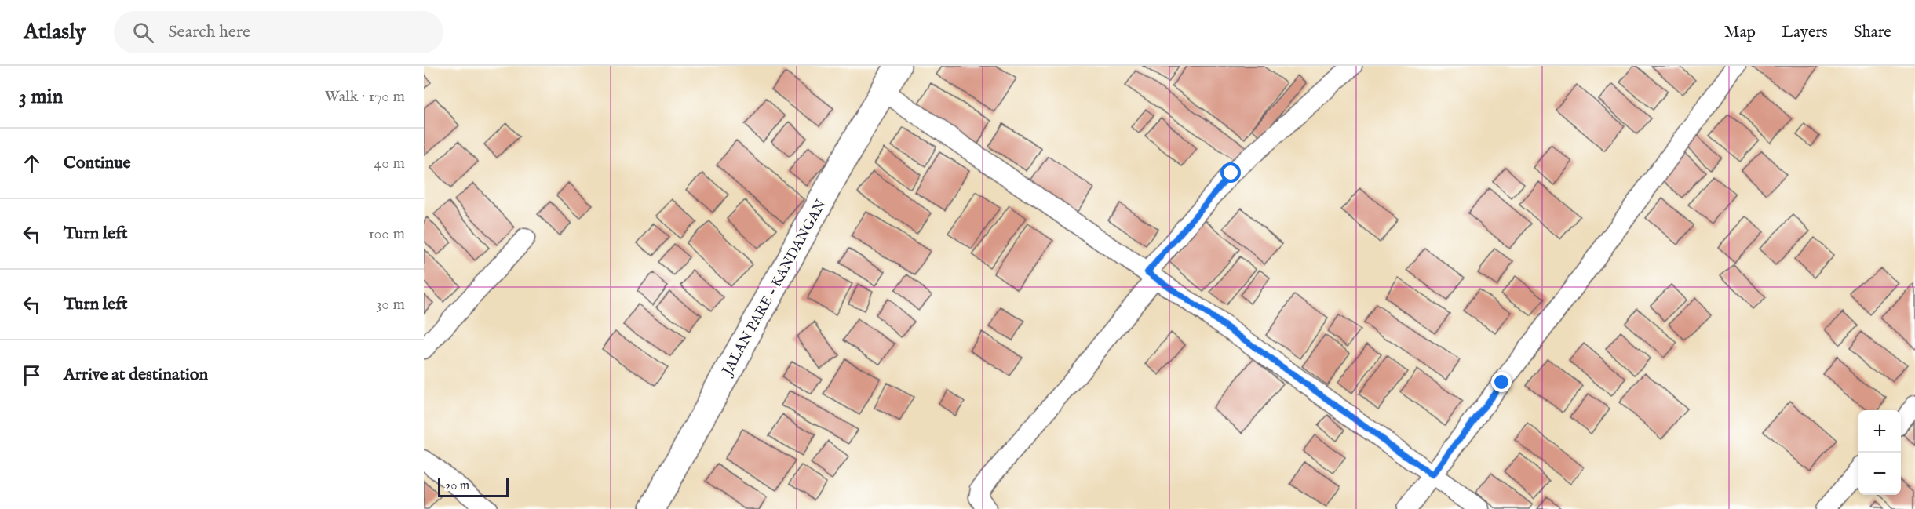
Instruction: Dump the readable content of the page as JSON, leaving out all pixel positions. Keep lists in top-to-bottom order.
{
  "streets": {
    "main road": ["JALAN PARE - KANDANGAN"]
  },
  "scale_bar": "20 m",
  "page": {
    "header": "Atlasly",
    "search": "Search here",
    "nav": ["Map", "Layers", "Share"],
    "heading": ["3 min", "Walk · 170 m"],
    "list": [
      ["Continue", "40 m"],
      ["Turn left", "100 m"],
      ["Turn left", "30 m"],
      "Arrive at destination"
    ],
    "map_buttons": ["+", "−"],
    "scale": "20 m"
  }
}
